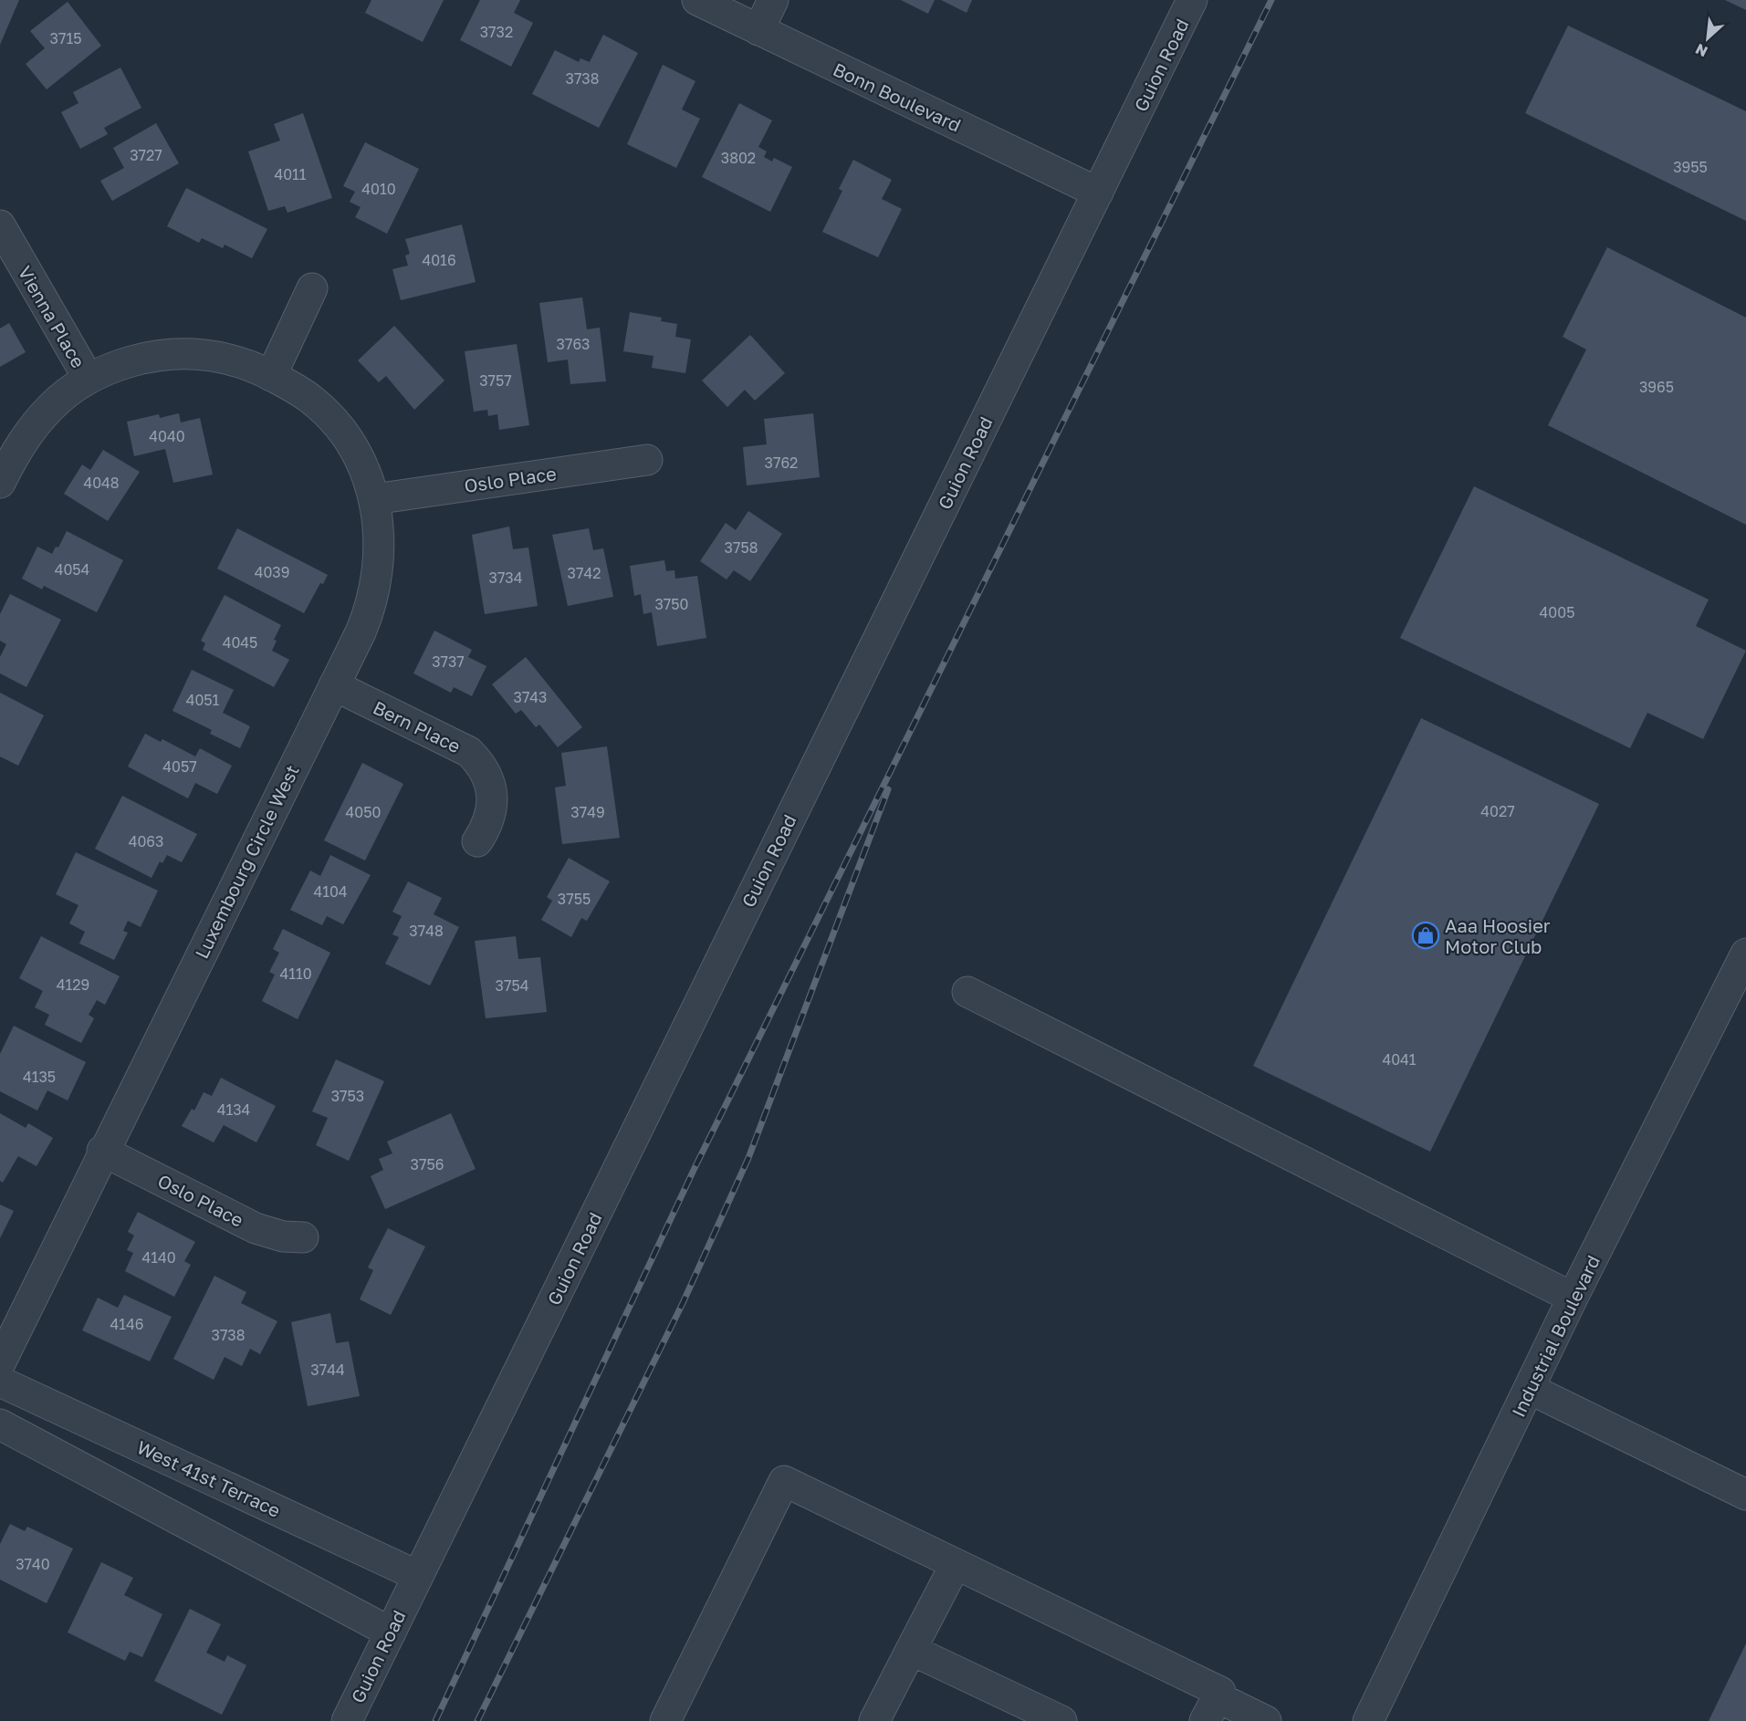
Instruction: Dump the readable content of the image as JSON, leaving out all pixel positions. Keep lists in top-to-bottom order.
{
  "streets": {
    "street": [
      "Guion Road",
      "Bonn Boulevard",
      "Vienna Place",
      "Oslo Place",
      "Bern Place",
      "Luxembourg Circle West",
      "Industrial Boulevard",
      "West 41st Terrace"
    ]
  },
  "crossings": [
    ["Guion Road", "Bonn Boulevard"],
    ["Guion Road", "West 41st Terrace"],
    ["Vienna Place", "Luxembourg Circle West"],
    ["Oslo Place", "Luxembourg Circle West"],
    ["Bern Place", "Luxembourg Circle West"]
  ],
  "places": {
    "shop": ["Aaa Hoosier Motor Club"]
  },
  "house_numbers": [
    "3732",
    "3715",
    "3738",
    "3727",
    "3802",
    "3955",
    "4011",
    "4010",
    "4016",
    "3763",
    "3757",
    "3965",
    "4040",
    "3762",
    "4048",
    "3758",
    "4054",
    "4039",
    "3742",
    "3734",
    "3750",
    "4005",
    "4045",
    "3737",
    "3743",
    "4051",
    "4057",
    "4027",
    "4050",
    "3749",
    "4063",
    "4104",
    "3755",
    "3748",
    "4110",
    "4129",
    "3754",
    "4041",
    "4135",
    "3753",
    "4134",
    "3756",
    "4140",
    "4146",
    "3738",
    "3744",
    "3740"
  ],
  "north": "bottom left"
}
